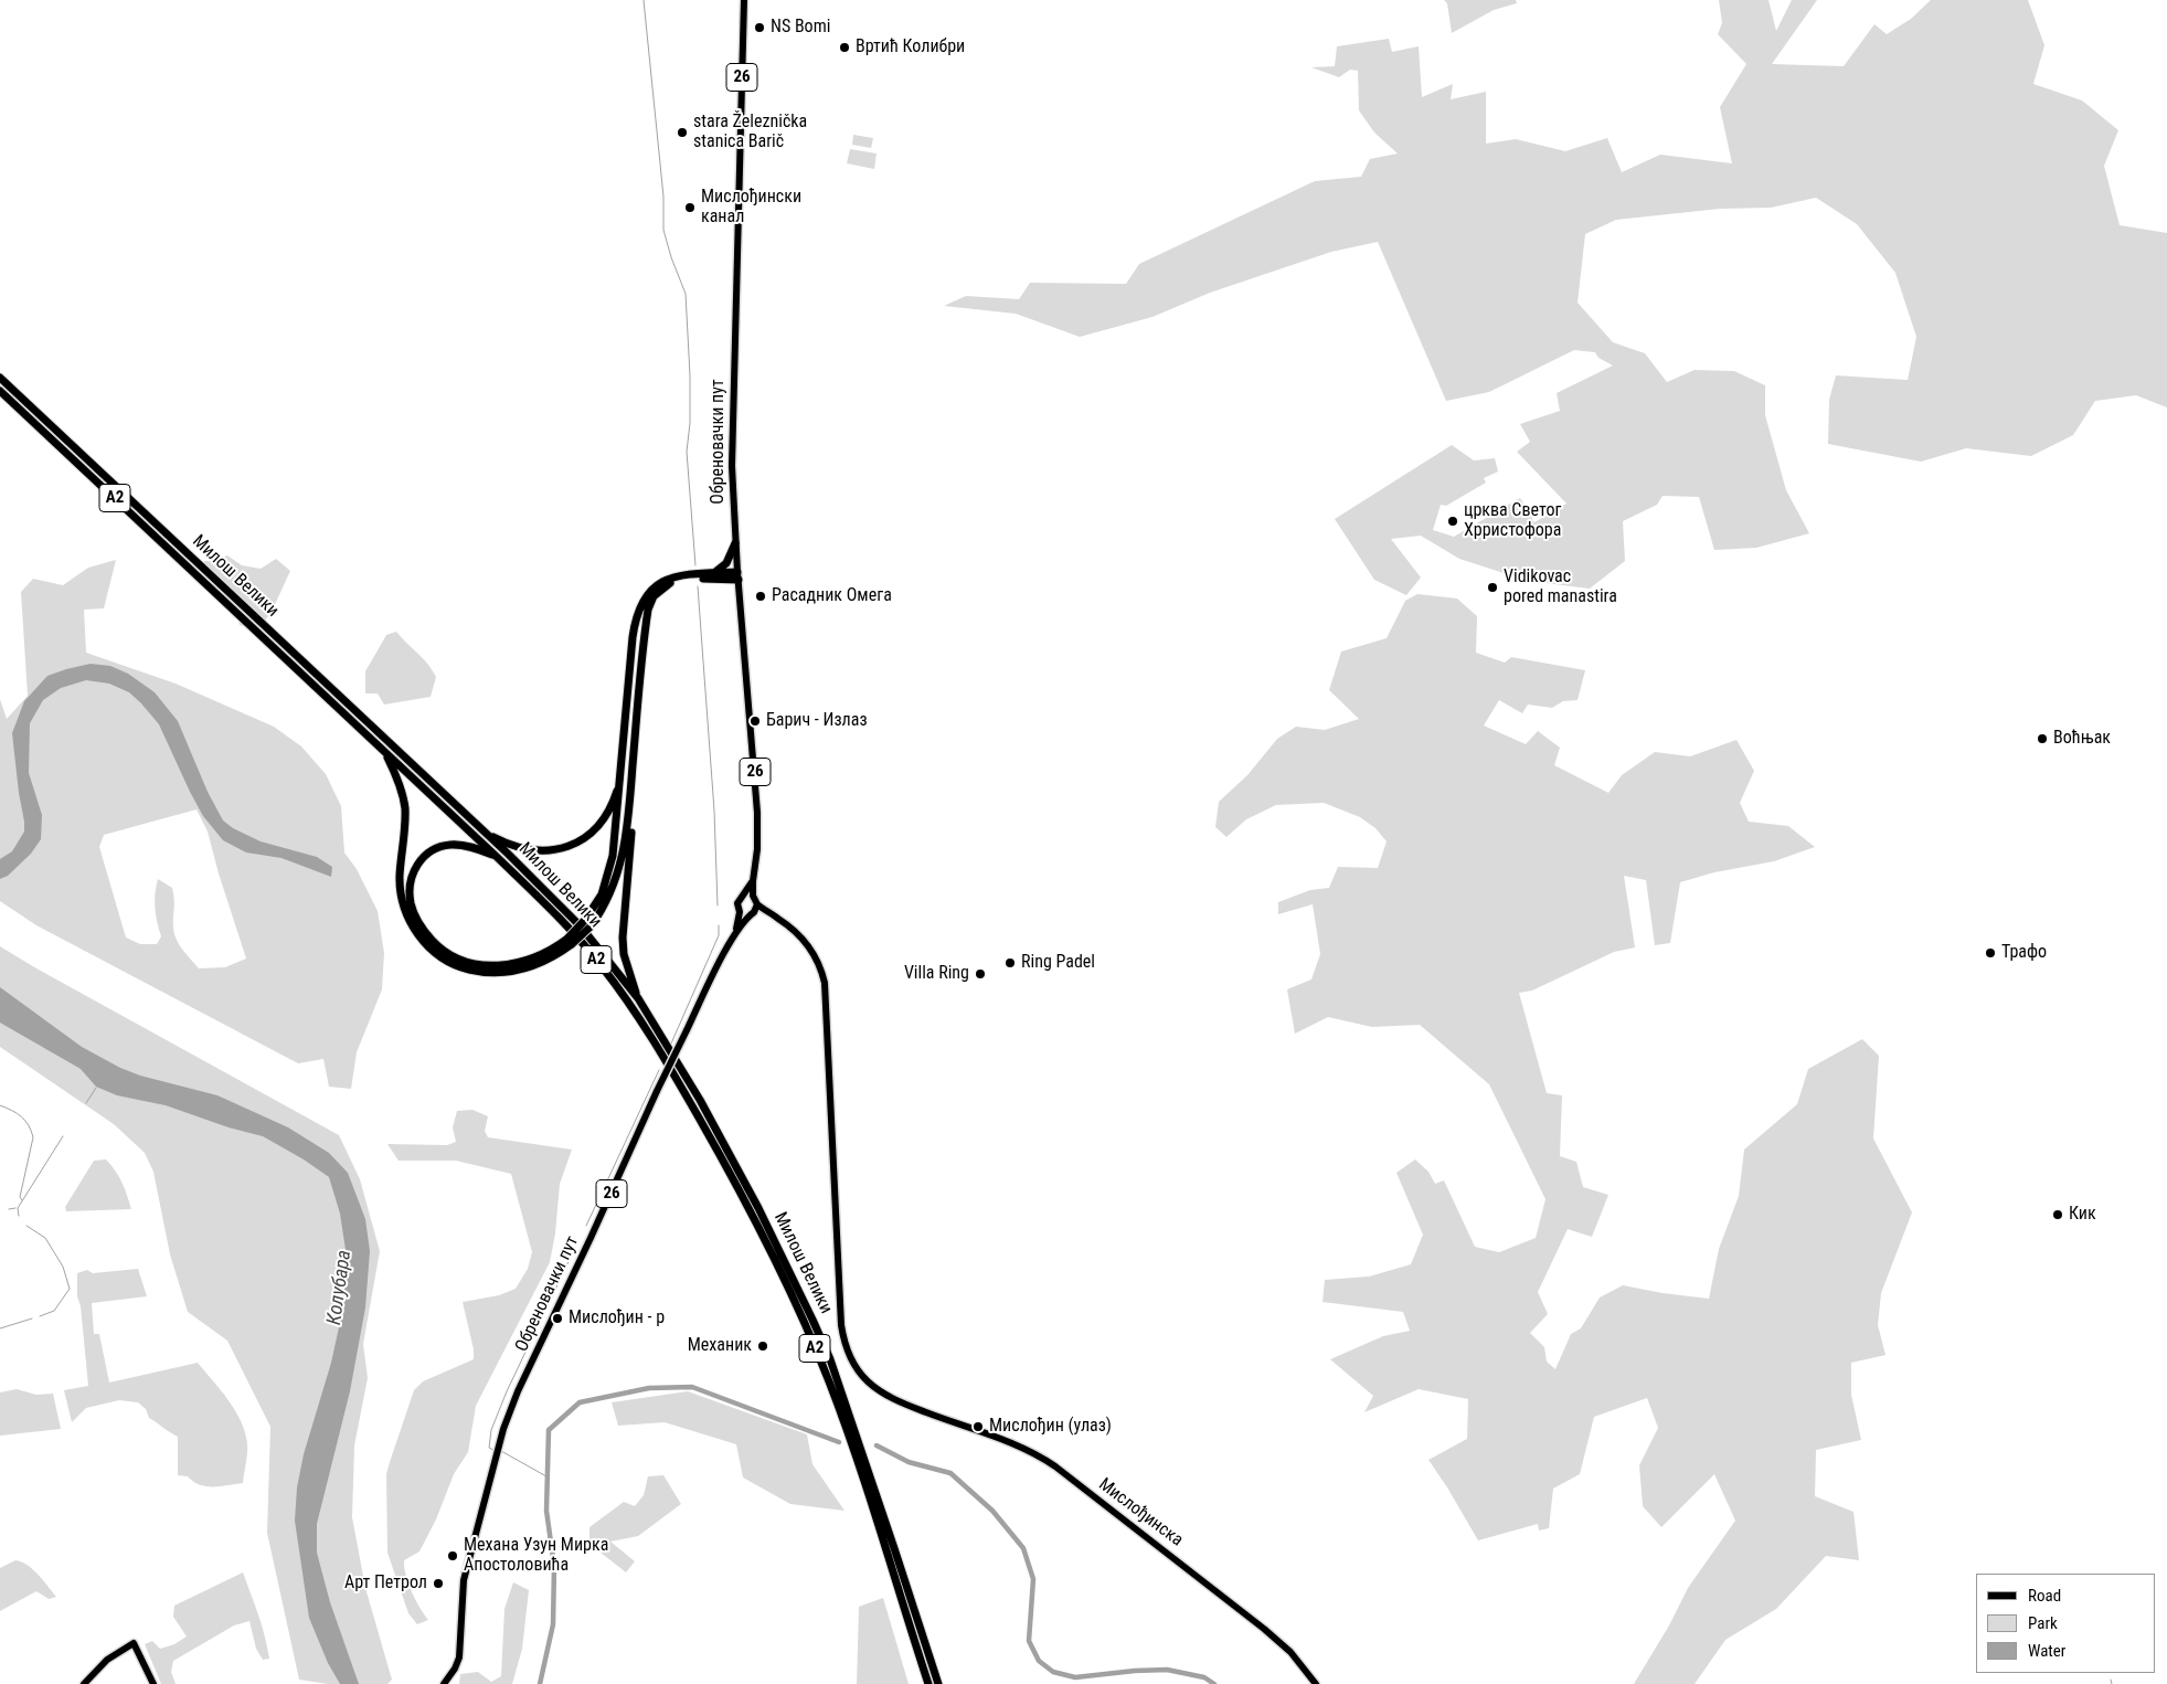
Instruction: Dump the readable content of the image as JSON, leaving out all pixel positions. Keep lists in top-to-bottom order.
{
  "streets": {
    "highway": ["A2", "Милош Велики"],
    "main road": ["26", "Обреновачки пут", "Мислођинска"]
  },
  "crossings": [
    ["26", "Обреновачки пут"],
    ["26", "Мислођинска"],
    ["Обреновачки пут", "Мислођинска"]
  ],
  "water": ["Колубара"],
  "places": [
    "NS Bomi",
    "Вртић Колибри",
    "stara Železnička stanica Barič",
    "Мислођински канал",
    "црква Светог Хрристофора",
    "Vidikovac pored manastira",
    "Расадник Омега",
    "Барич - Излаз",
    "Воћњак",
    "Трафо",
    "Ring Padel",
    "Villa Ring",
    "Кик",
    "Мислођин - р",
    "Механик",
    "Мислођин (улаз)",
    "Механа Узун Мирка Апостоловића",
    "Арт Петрол"
  ],
  "legend": ["Road", "Park", "Water"]
}
